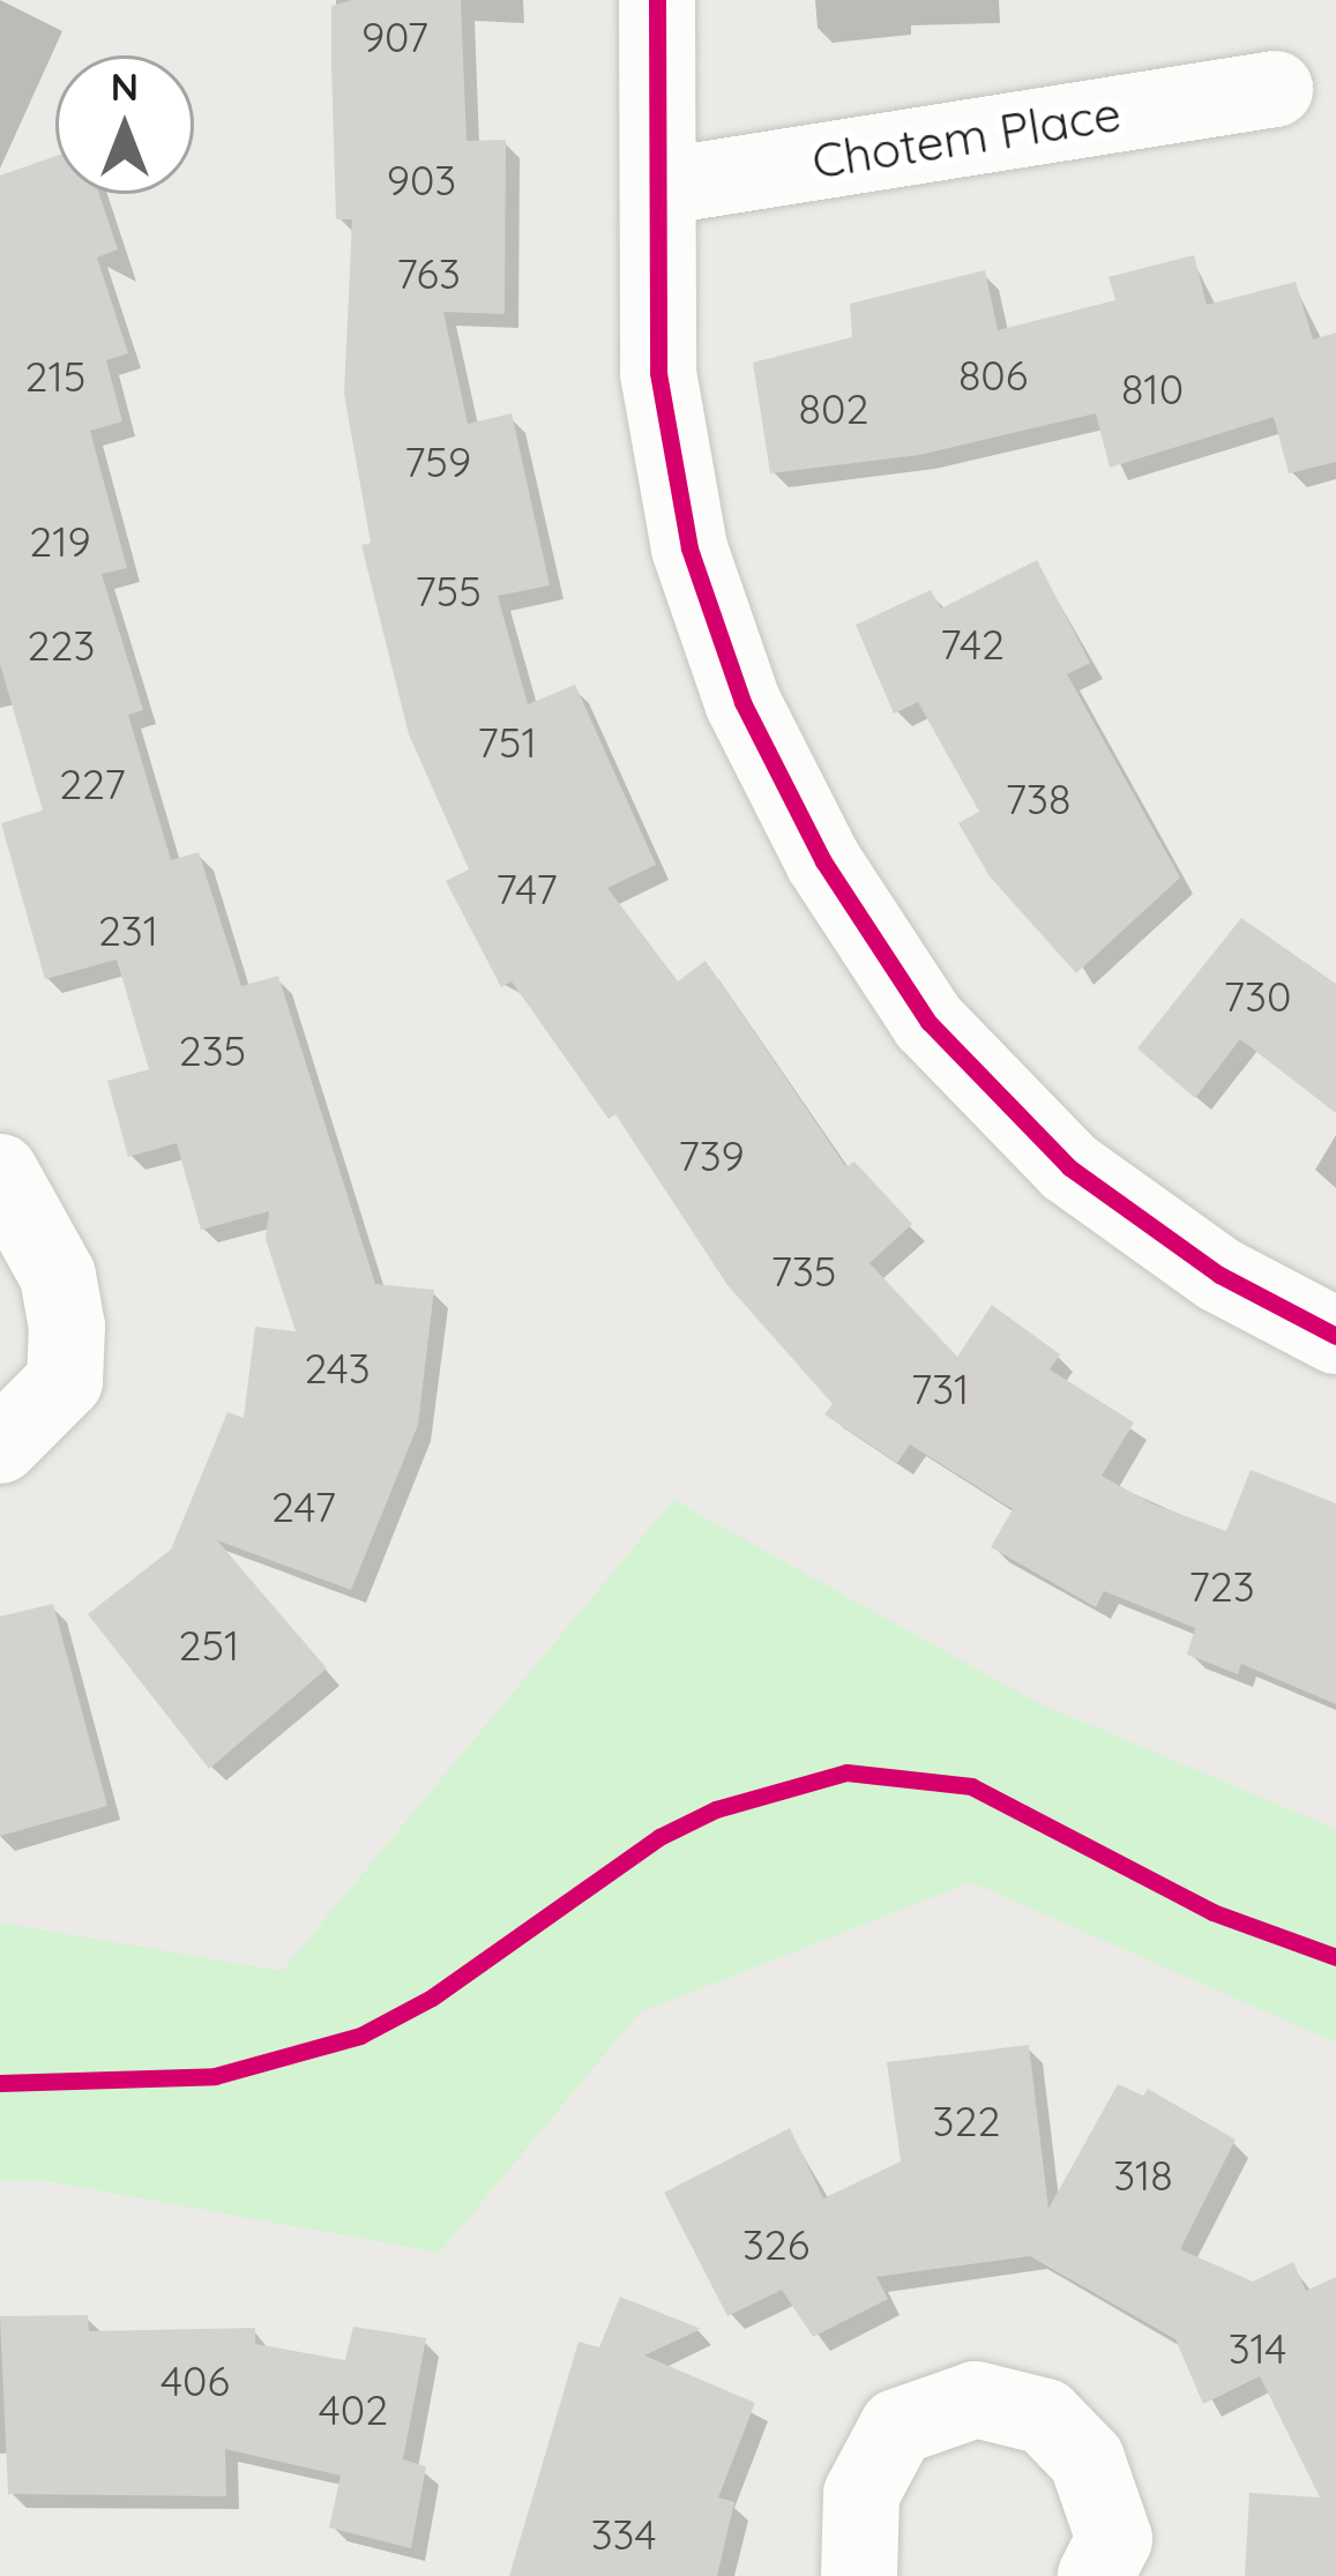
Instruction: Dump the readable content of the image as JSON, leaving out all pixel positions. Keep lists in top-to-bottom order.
{
  "streets": {
    "street": ["Chotem Place"]
  },
  "house_numbers": [
    "907",
    "903",
    "763",
    "806",
    "215",
    "810",
    "802",
    "759",
    "219",
    "755",
    "742",
    "223",
    "751",
    "227",
    "738",
    "747",
    "231",
    "730",
    "235",
    "739",
    "735",
    "243",
    "731",
    "247",
    "723",
    "251",
    "322",
    "318",
    "326",
    "314",
    "406",
    "402",
    "334"
  ],
  "north": "top"
}
